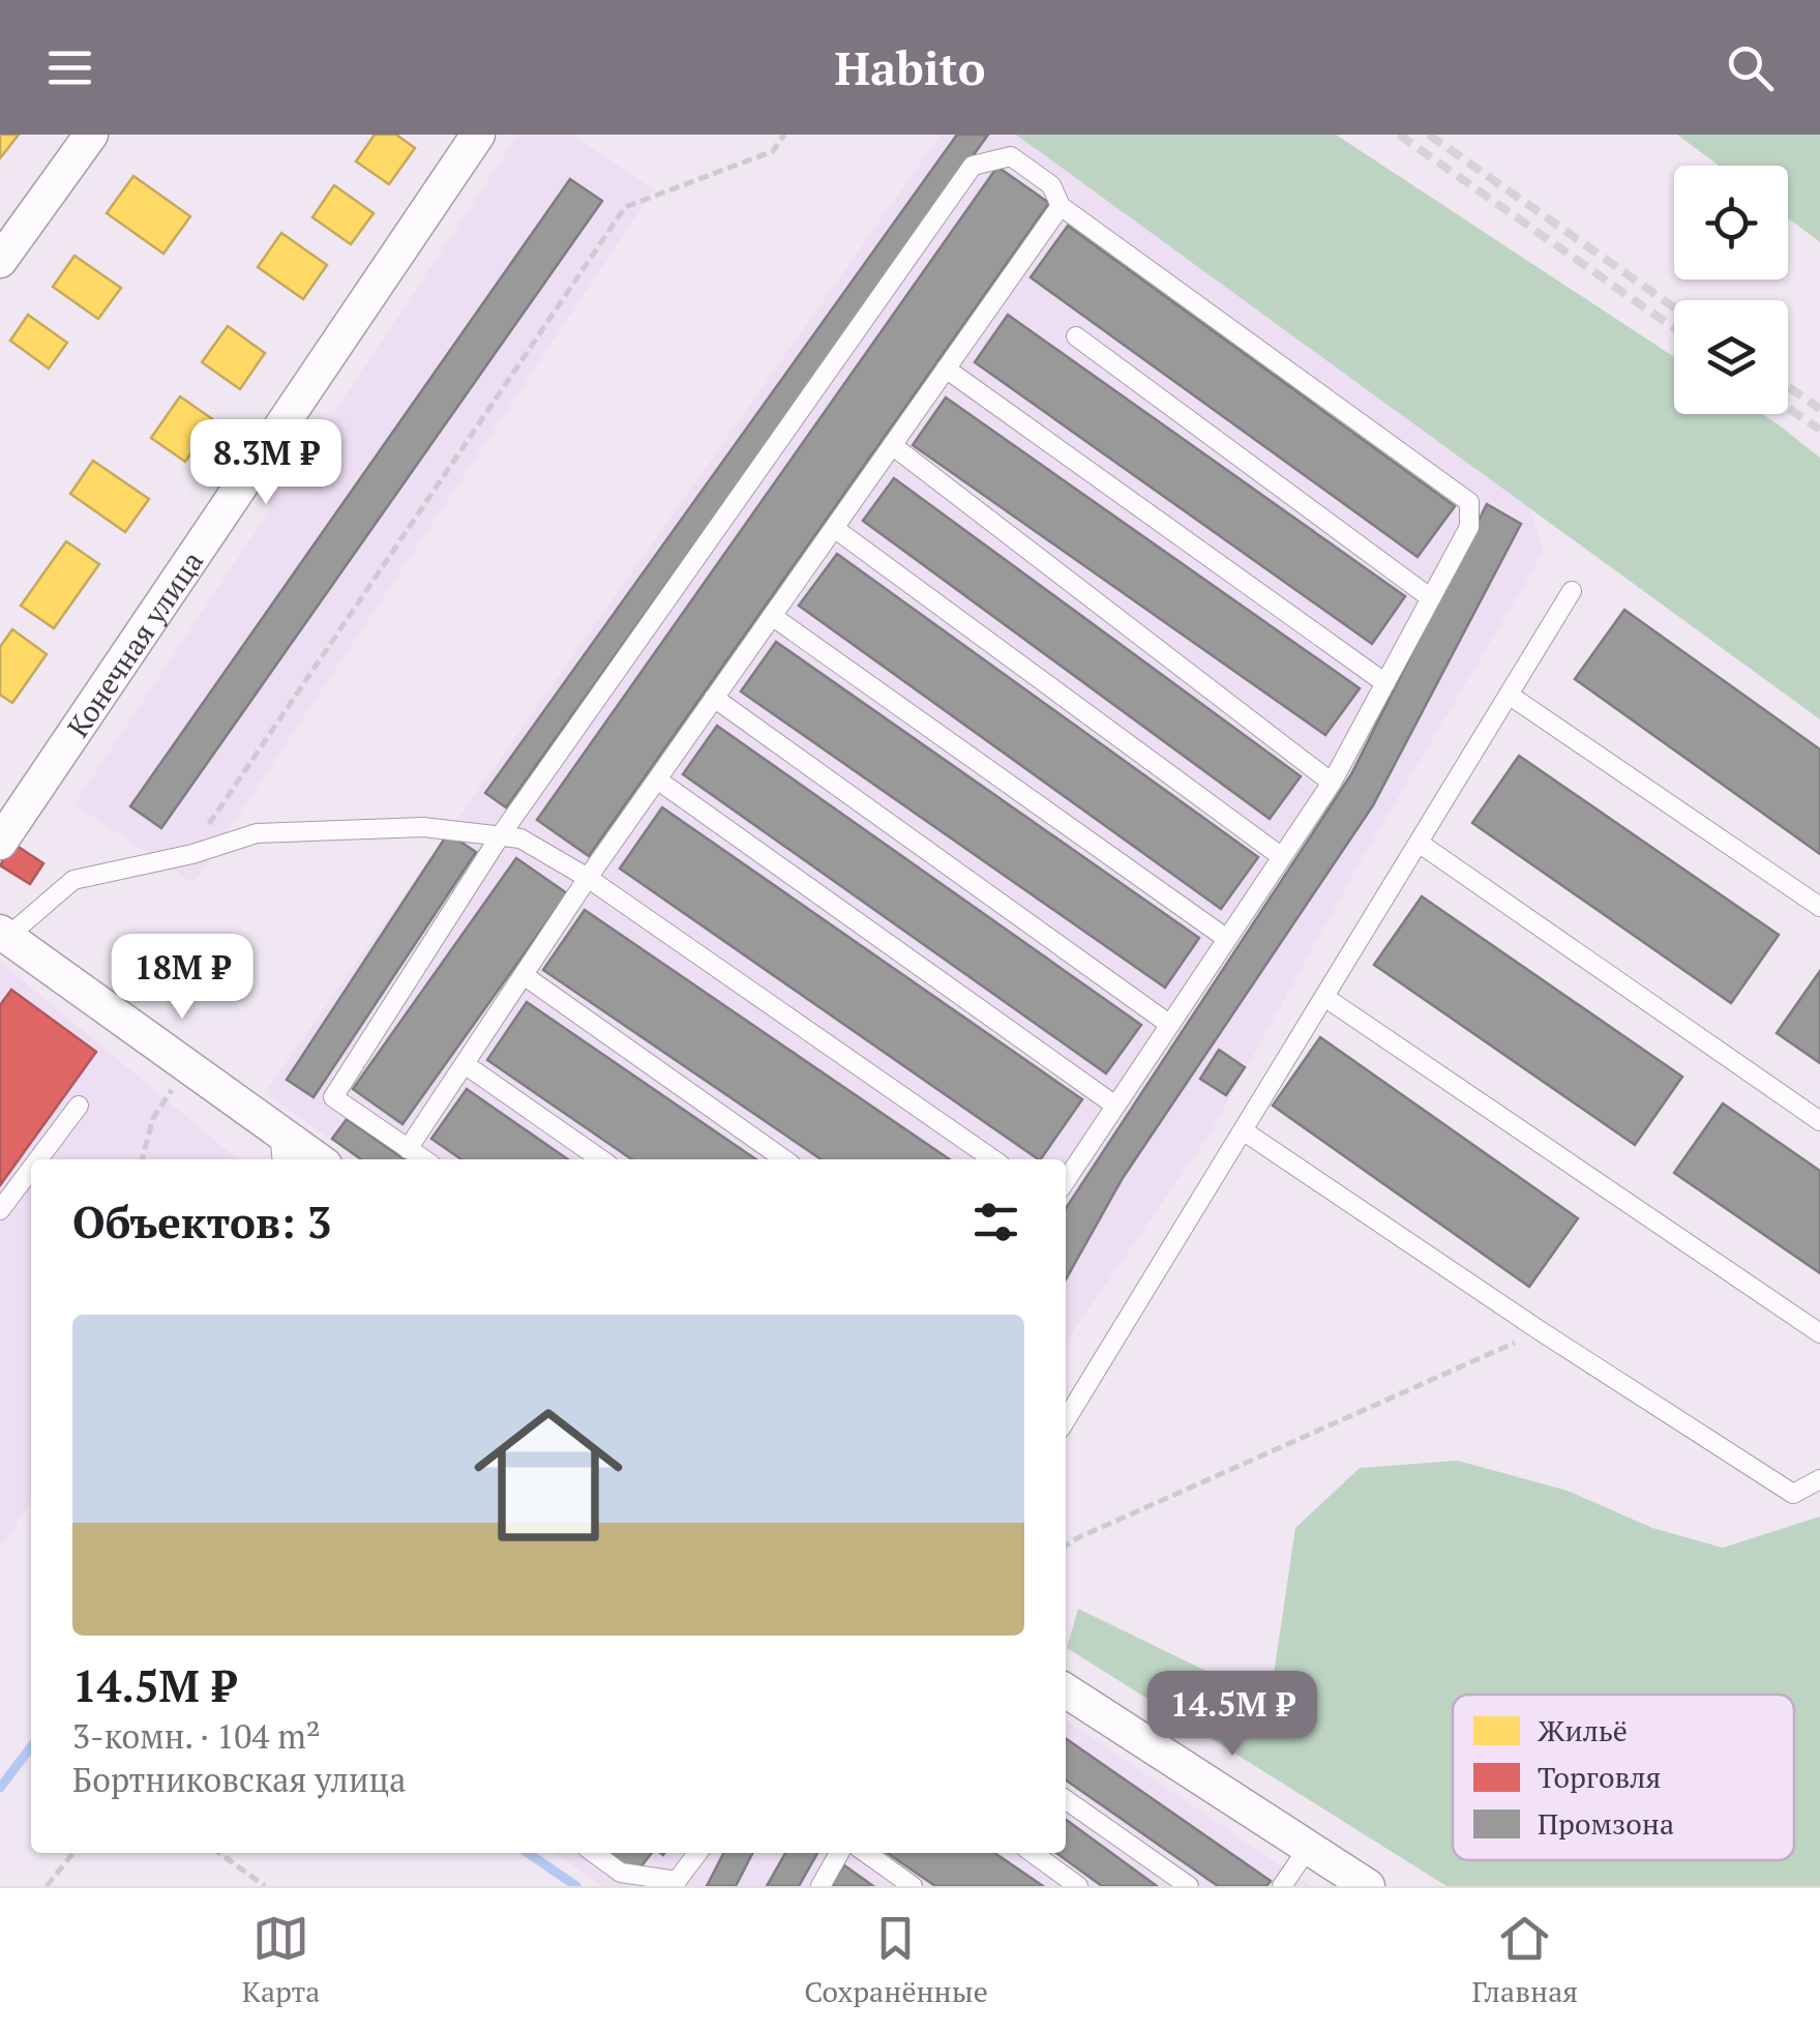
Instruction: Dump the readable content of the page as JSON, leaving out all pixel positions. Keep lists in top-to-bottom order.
{
  "streets": {
    "street": ["Конечная улица"]
  },
  "legend": ["Жильё", "Торговля", "Промзона"],
  "page": {
    "header": "Habito",
    "price": ["8.3M ₽", "18M ₽", "14.5M ₽"],
    "heading": "Объектов: 3",
    "list": [
      {
        "name": "14.5M ₽",
        "note": "3-комн. · 104 m² · Бортниковская улица"
      }
    ],
    "tabs": ["Карта", "Сохранённые", "Главная"]
  }
}
